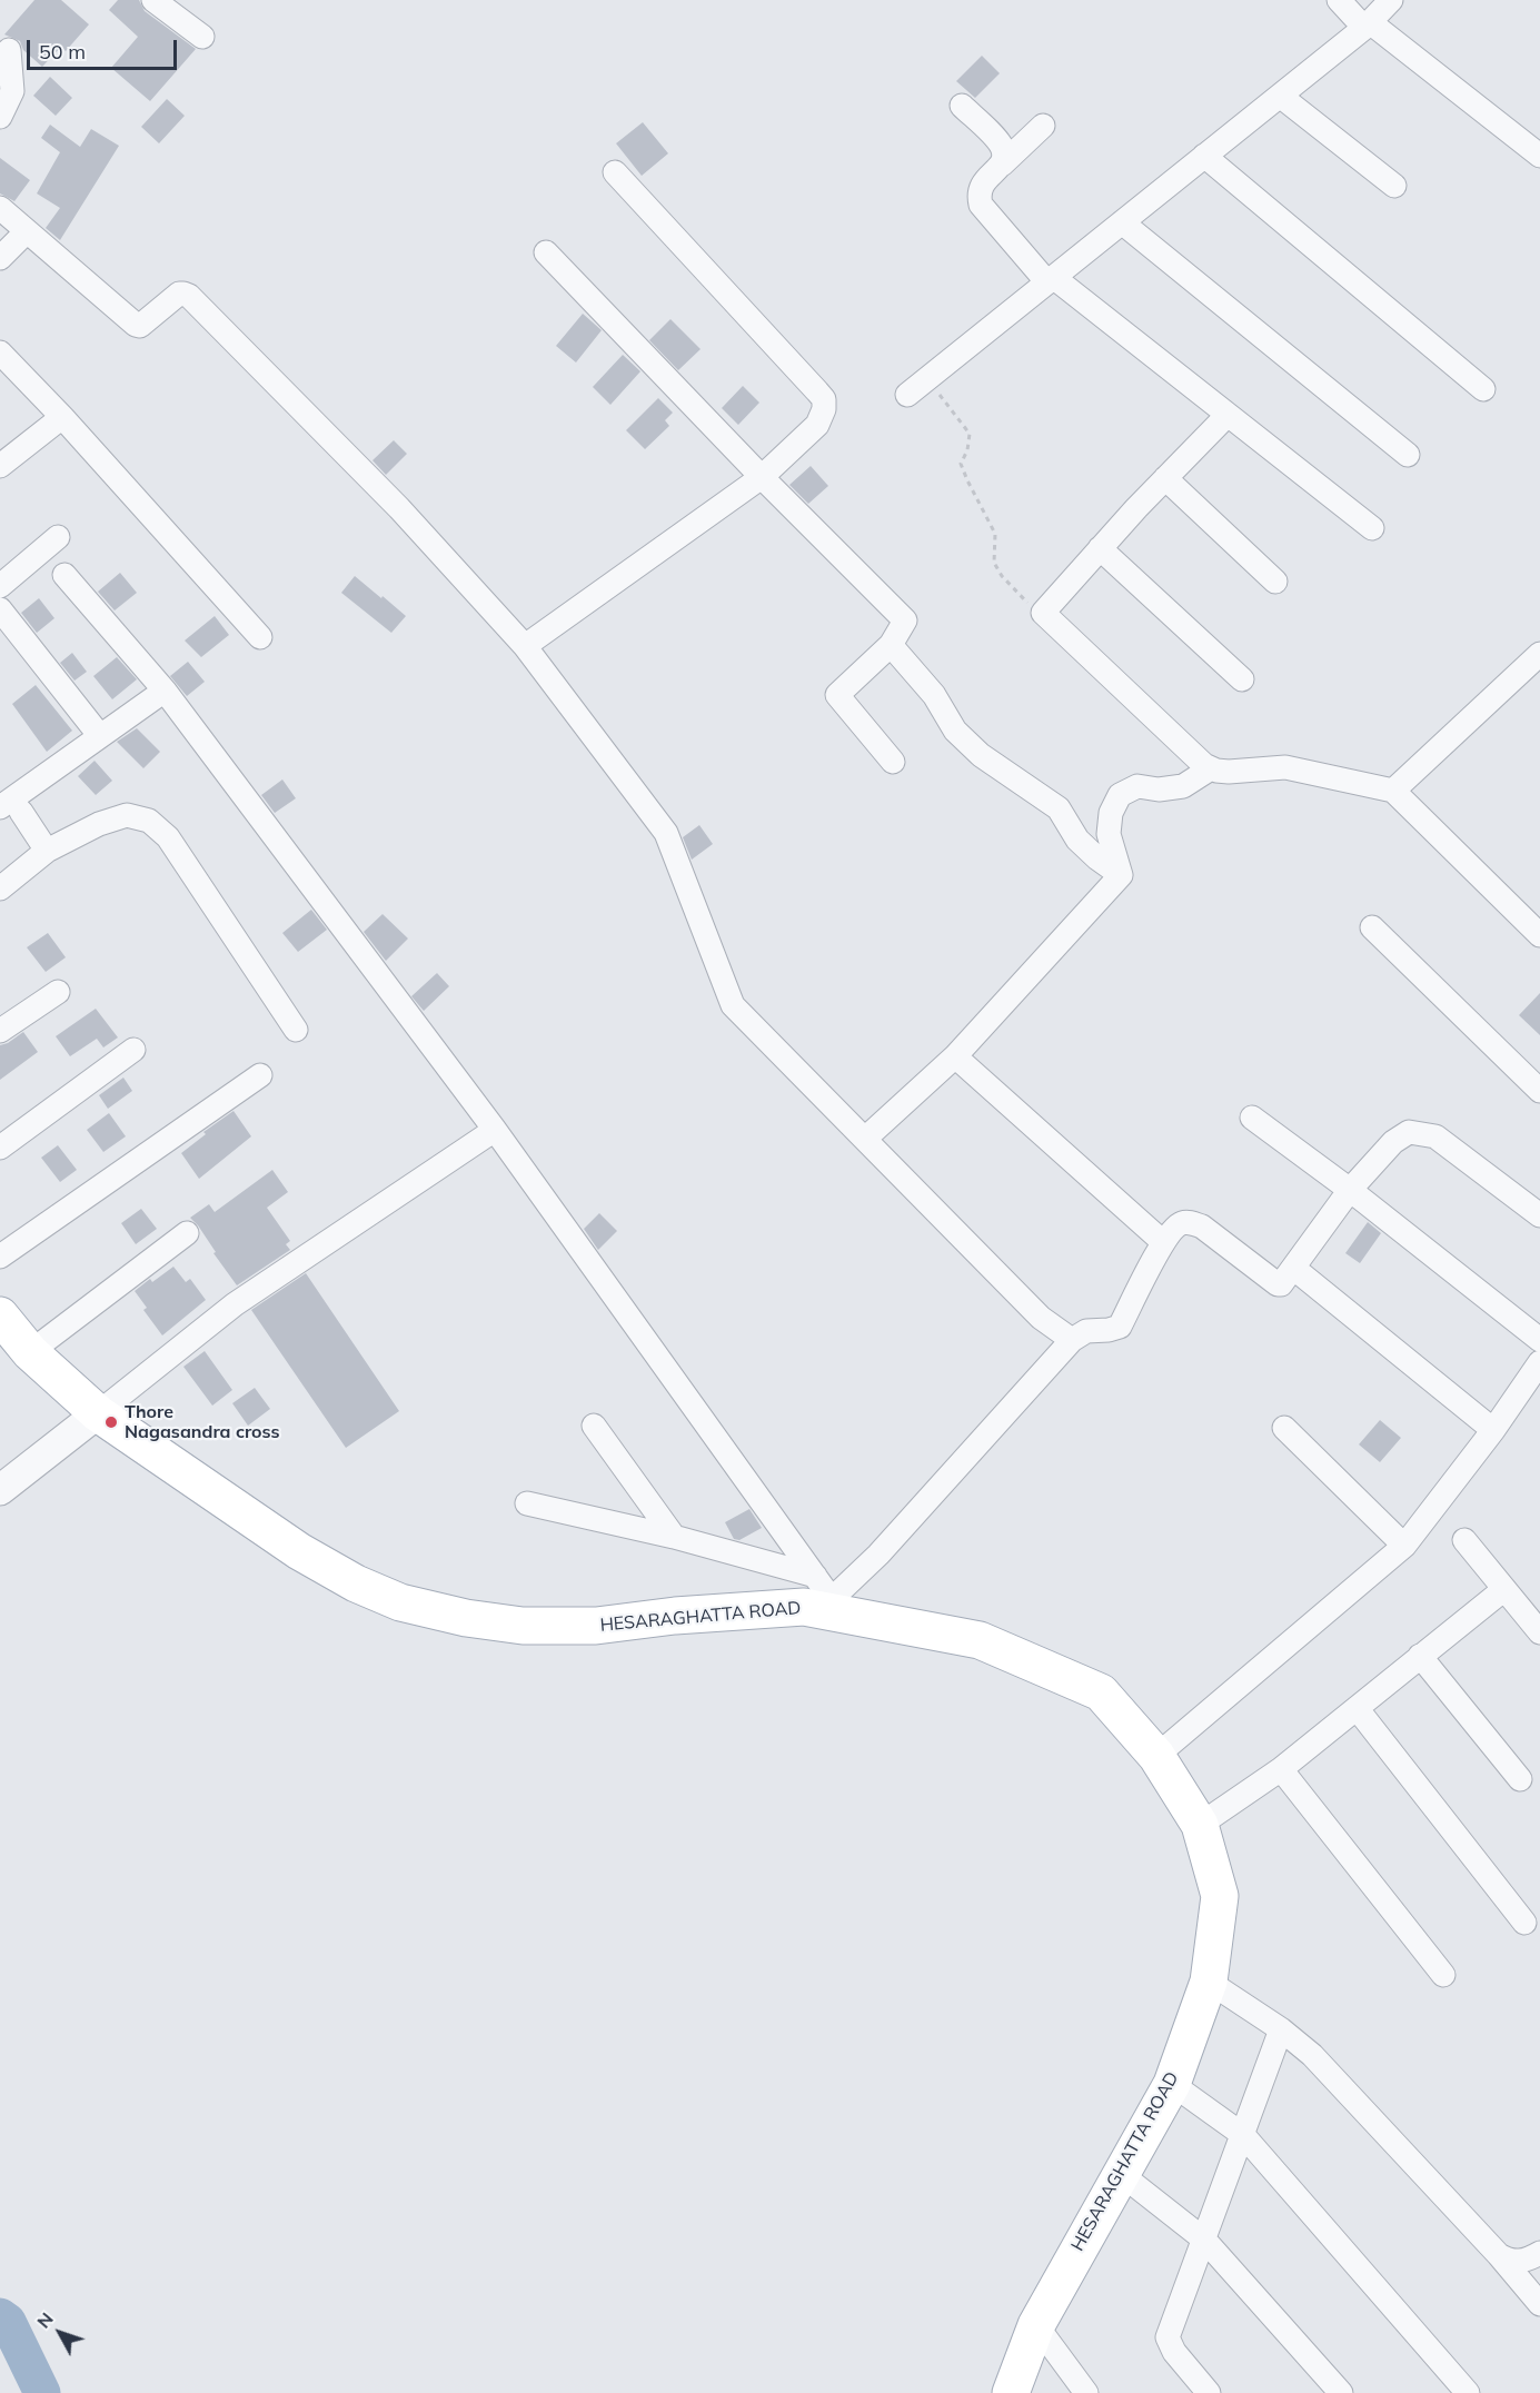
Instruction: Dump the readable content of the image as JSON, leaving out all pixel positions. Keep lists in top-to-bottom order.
{
  "streets": {
    "main road": ["HESARAGHATTA ROAD"]
  },
  "places": ["Thore Nagasandra cross"],
  "scale_bar": "50 m",
  "north": "top left"
}
